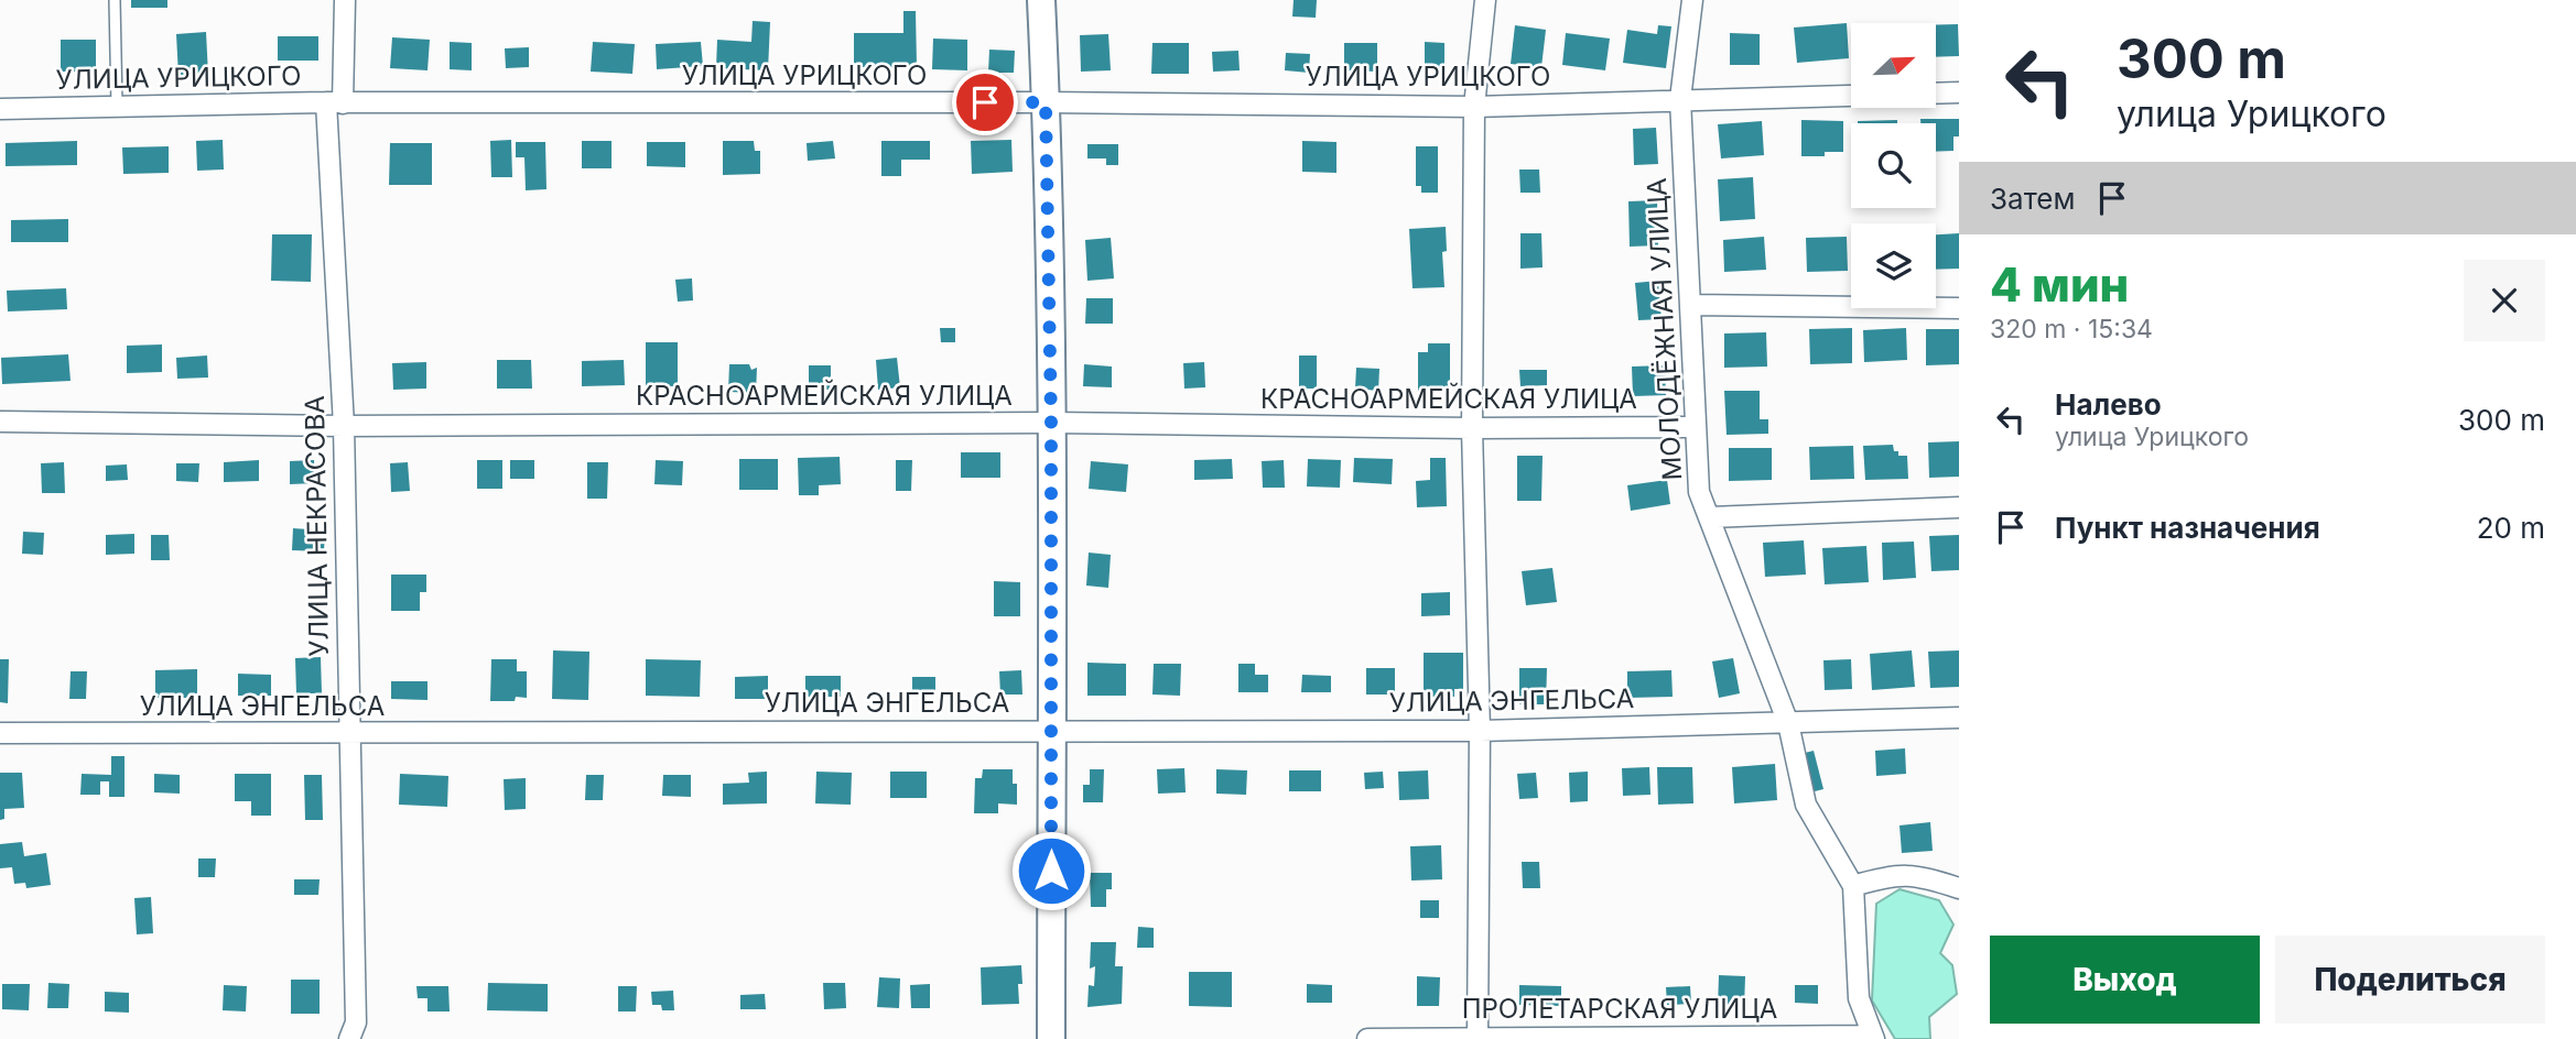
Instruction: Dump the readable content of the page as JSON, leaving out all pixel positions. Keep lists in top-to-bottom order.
{
  "streets": {
    "street": [
      "УЛИЦА УРИЦКОГО",
      "МОЛОДЁЖНАЯ УЛИЦА",
      "КРАСНОАРМЕЙСКАЯ УЛИЦА",
      "УЛИЦА НЕКРАСОВА",
      "УЛИЦА ЭНГЕЛЬСА",
      "ПРОЛЕТАРСКАЯ УЛИЦА"
    ]
  },
  "crossings": [
    ["УЛИЦА УРИЦКОГО", "МОЛОДЁЖНАЯ УЛИЦА"],
    ["УЛИЦА УРИЦКОГО", "УЛИЦА НЕКРАСОВА"],
    ["МОЛОДЁЖНАЯ УЛИЦА", "КРАСНОАРМЕЙСКАЯ УЛИЦА"],
    ["МОЛОДЁЖНАЯ УЛИЦА", "УЛИЦА ЭНГЕЛЬСА"],
    ["МОЛОДЁЖНАЯ УЛИЦА", "ПРОЛЕТАРСКАЯ УЛИЦА"],
    ["КРАСНОАРМЕЙСКАЯ УЛИЦА", "УЛИЦА НЕКРАСОВА"],
    ["УЛИЦА НЕКРАСОВА", "УЛИЦА ЭНГЕЛЬСА"]
  ],
  "north": "top right",
  "page": {
    "turn": ["300 m", "улица Урицкого"],
    "then": "Затем",
    "heading": ["4 мин", "320 m · 15:34"],
    "list": [
      {
        "name": "Налево",
        "note": "улица Урицкого",
        "value": "300 m"
      },
      {
        "name": "Пункт назначения",
        "value": "20 m"
      }
    ],
    "buttons": ["Выход", "Поделиться"]
  }
}
